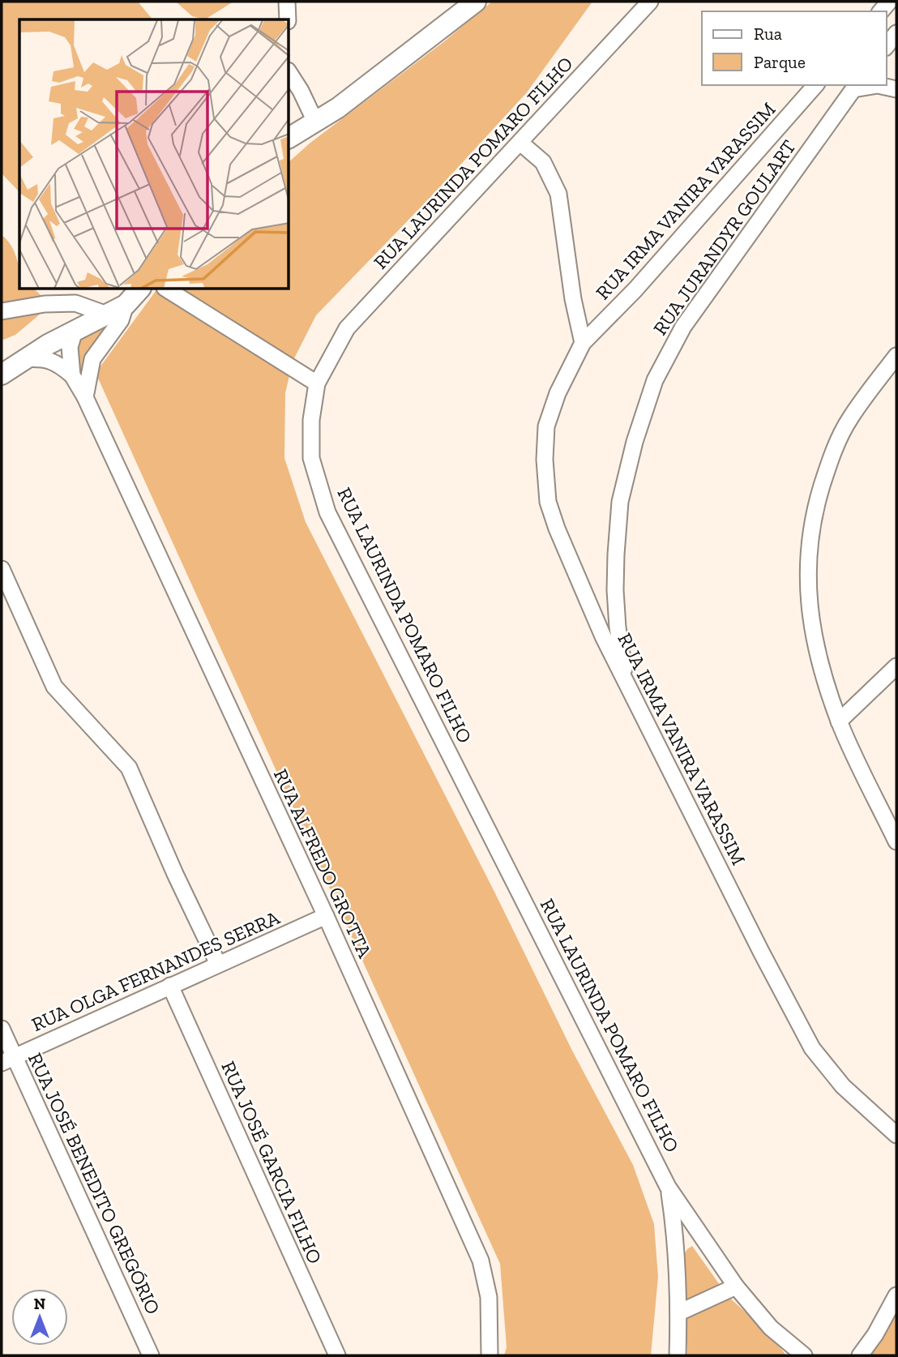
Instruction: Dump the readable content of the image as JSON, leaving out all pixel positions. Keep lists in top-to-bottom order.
{
  "streets": {
    "street": [
      "RUA LAURINDA POMARO FILHO",
      "RUA IRMA VANIRA VARASSIM",
      "RUA JURANDYR GOULART",
      "RUA ALFREDO GROTTA",
      "RUA OLGA FERNANDES SERRA",
      "RUA JOSÉ GARCIA FILHO",
      "RUA JOSÉ BENEDITO GREGÓRIO"
    ]
  },
  "crossings": [
    ["RUA LAURINDA POMARO FILHO", "RUA IRMA VANIRA VARASSIM"],
    ["RUA IRMA VANIRA VARASSIM", "RUA JURANDYR GOULART"],
    ["RUA ALFREDO GROTTA", "RUA OLGA FERNANDES SERRA"],
    ["RUA OLGA FERNANDES SERRA", "RUA JOSÉ GARCIA FILHO"],
    ["RUA OLGA FERNANDES SERRA", "RUA JOSÉ BENEDITO GREGÓRIO"]
  ],
  "legend": ["Rua", "Parque"],
  "north": "top"
}
